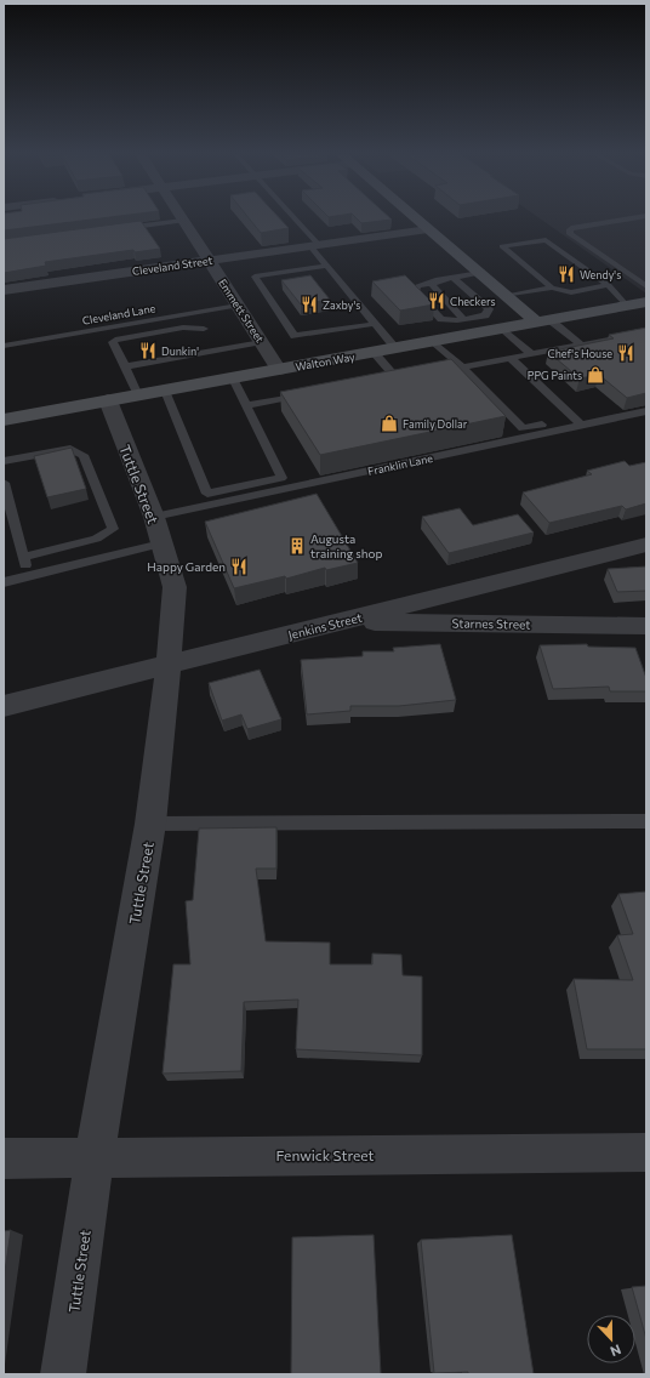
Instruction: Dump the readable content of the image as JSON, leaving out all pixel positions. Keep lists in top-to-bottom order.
{
  "streets": {
    "main road": ["Walton Way"],
    "street": [
      "Cleveland Street",
      "Emmett Street",
      "Tuttle Street",
      "Starnes Street",
      "Jenkins Street",
      "Fenwick Street"
    ],
    "lane": ["Cleveland Lane", "Franklin Lane"]
  },
  "crossings": [
    ["Cleveland Street", "Emmett Street"],
    ["Emmett Street", "Cleveland Lane"],
    ["Emmett Street", "Walton Way"],
    ["Walton Way", "Tuttle Street"],
    ["Franklin Lane", "Tuttle Street"],
    ["Tuttle Street", "Jenkins Street"],
    ["Tuttle Street", "Fenwick Street"],
    ["Starnes Street", "Jenkins Street"]
  ],
  "places": {
    "restaurant": [
      "Wendy's",
      "Checkers",
      "Zaxby's",
      "Dunkin'",
      "Chef's House",
      "Happy Garden"
    ],
    "shop": ["PPG Paints", "Family Dollar"],
    "building": ["Augusta training shop"]
  },
  "north": "bottom"
}
